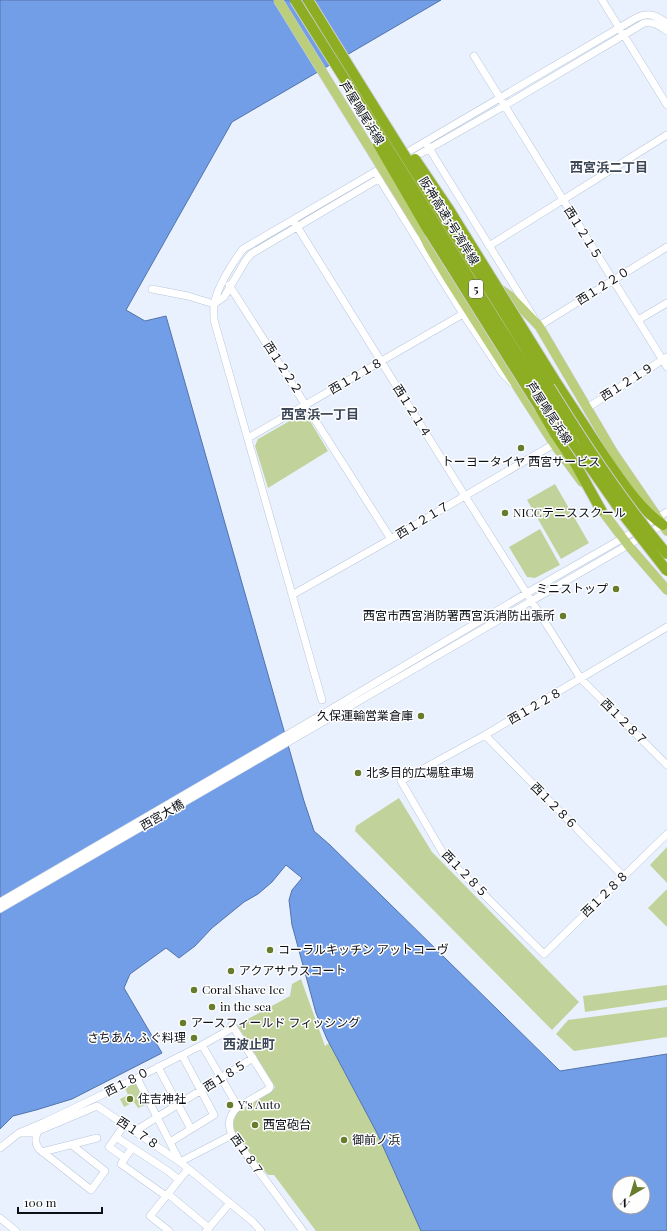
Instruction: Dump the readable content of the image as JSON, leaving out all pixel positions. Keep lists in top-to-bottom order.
{
  "streets": {
    "highway": ["阪神高速5号湾岸線", "5"],
    "main road": ["芦屋鳴尾浜線"],
    "street": [
      "西１２１５",
      "西１２２０",
      "西１２２２",
      "西１２１８",
      "西１２１９",
      "西１２１４",
      "西１２１７",
      "西１２２８",
      "西１２８７",
      "西１２８６",
      "西宮大橋",
      "西１２８５",
      "西１２８８",
      "西１８５",
      "西１８０",
      "西１７８",
      "西１８７"
    ]
  },
  "crossings": [
    ["芦屋鳴尾浜線", "西１２２０"],
    ["芦屋鳴尾浜線", "5"],
    ["芦屋鳴尾浜線", "西１２１９"],
    ["芦屋鳴尾浜線", "西１２１７"],
    ["阪神高速5号湾岸線", "5"],
    ["西１２１５", "西１２２０"],
    ["西１２１５", "西１２１９"],
    ["西１２２２", "西１２１８"],
    ["西１２２２", "西１２１７"],
    ["西１２１８", "西１２１４"],
    ["西１２１４", "西１２１７"],
    ["西１２１４", "西１２８７"],
    ["西１２２８", "西１２８７"],
    ["西１２２８", "西１２８６"],
    ["西１２２８", "西１２８５"],
    ["西１２８６", "西１２８８"],
    ["西１２８５", "西１２８８"],
    ["西１８５", "西１８０"],
    ["西１８５", "西１７８"],
    ["西１８０", "西１７８"]
  ],
  "districts": ["西宮浜二丁目", "西宮浜一丁目", "西波止町"],
  "places": [
    "トーヨータイヤ 西宮サービス",
    "NICCテニススクール",
    "ミニストップ",
    "西宮市西宮消防署西宮浜消防出張所",
    "久保運輸営業倉庫",
    "北多目的広場駐車場",
    "コーラルキッチン アットコーヴ",
    "アクアサウスコート",
    "Coral Shave Ice",
    "in the sea",
    "アースフィールド フィッシング",
    "さちあん ふぐ料理",
    "住吉神社",
    "Y's Auto",
    "西宮砲台",
    "御前ノ浜"
  ],
  "scale_bar": "100 m",
  "north": "bottom left"
}
